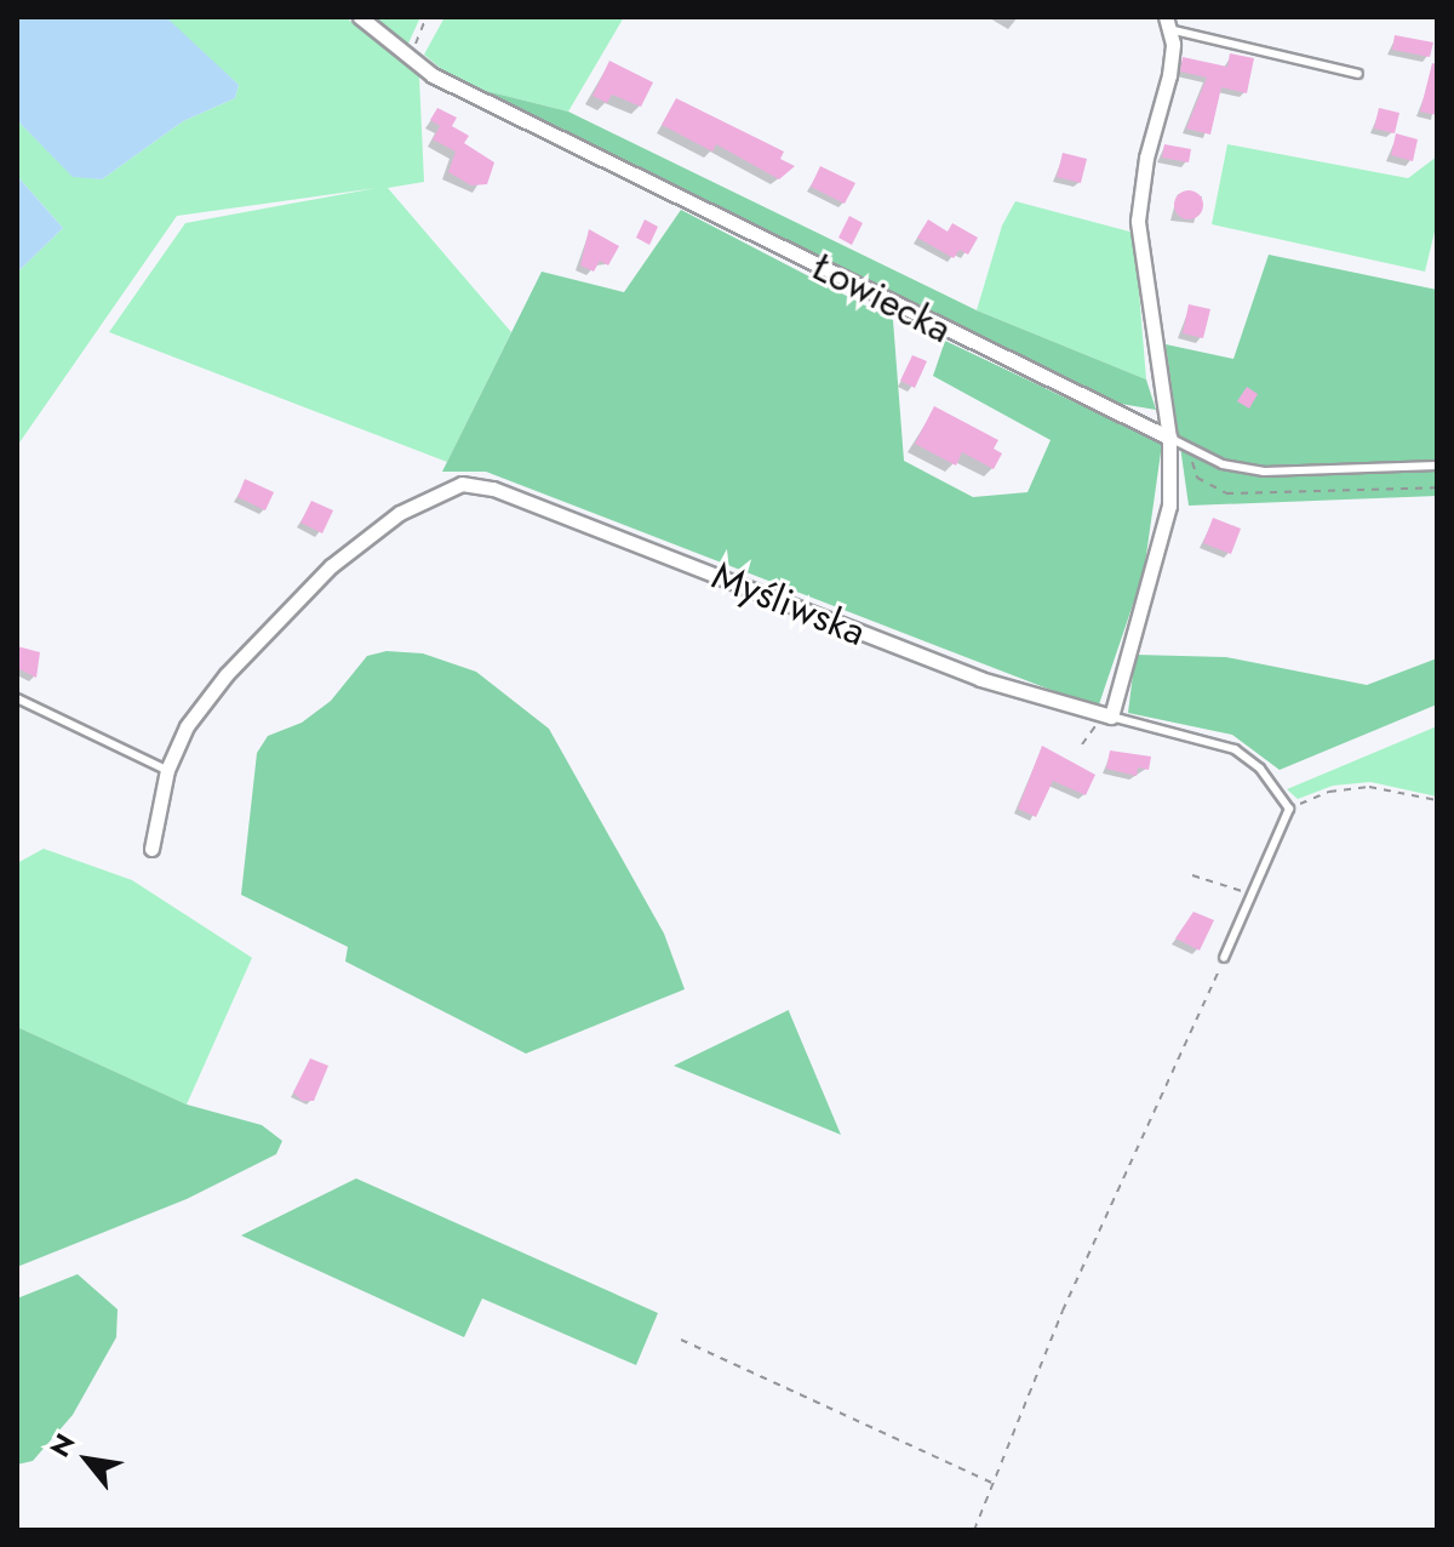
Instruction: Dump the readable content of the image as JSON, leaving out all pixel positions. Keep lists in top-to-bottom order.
{
  "streets": {
    "street": ["Łowiecka", "Myśliwska"]
  },
  "north": "top left"
}
